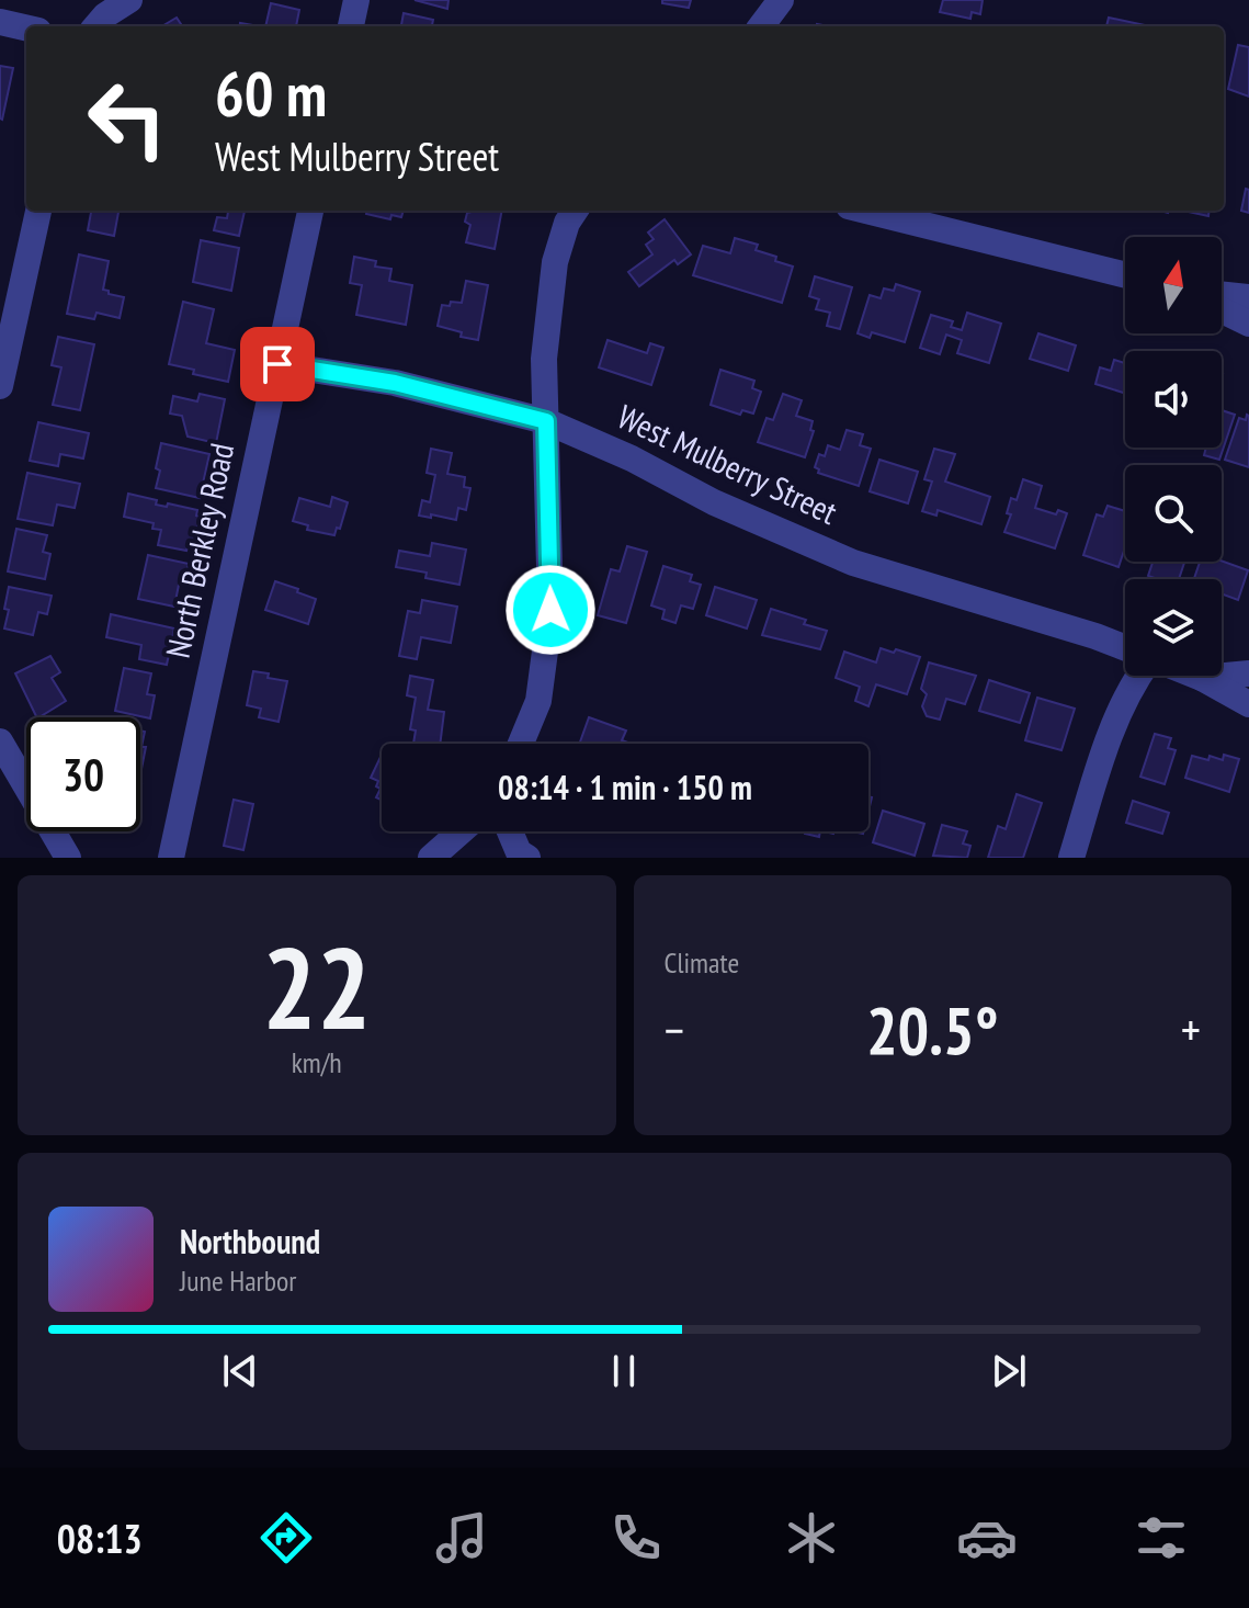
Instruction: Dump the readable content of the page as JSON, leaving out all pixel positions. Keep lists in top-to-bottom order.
{
  "streets": {
    "street": ["West Mulberry Street", "North Berkley Road"]
  },
  "crossings": [
    ["West Mulberry Street", "North Berkley Road"]
  ],
  "north": "top",
  "page": {
    "turn": ["60 m", "West Mulberry Street"],
    "limit": "30",
    "trip": "08:14 · 1 min · 150 m",
    "tile": [
      ["22", "km/h"],
      "Climate"
    ],
    "heat": ["−", "20.5°", "+"],
    "song": ["Northbound", "June Harbor"],
    "tabs": "08:13"
  }
}
